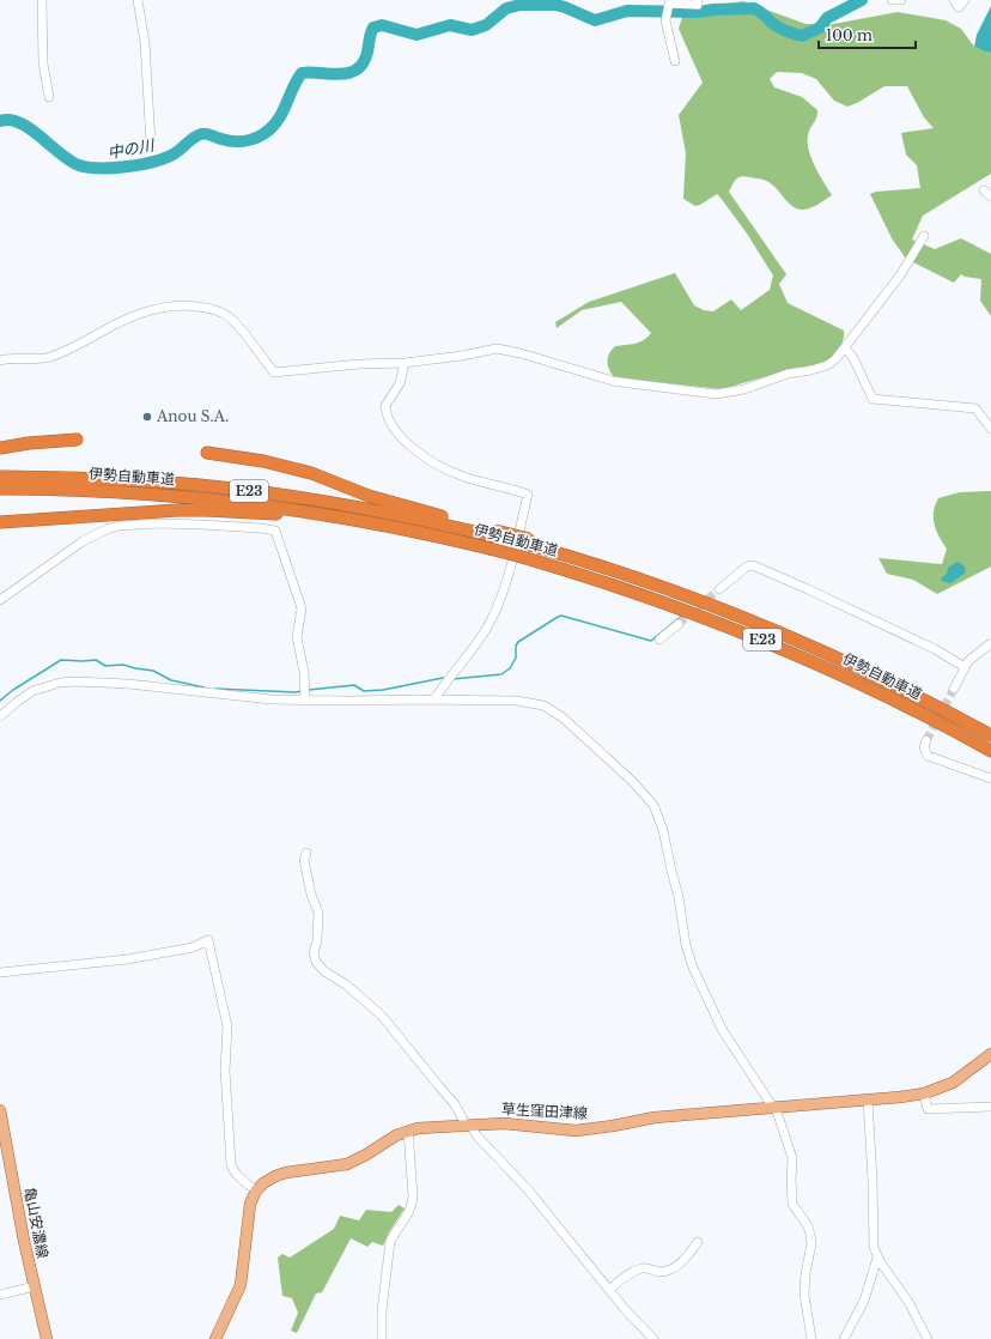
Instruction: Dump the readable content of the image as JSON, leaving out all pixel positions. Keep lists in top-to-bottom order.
{
  "streets": {
    "highway": ["伊勢自動車道", "E23"],
    "main road": ["草生窪田津線", "亀山安濃線"]
  },
  "water": ["中の川"],
  "places": ["Anou S.A."],
  "scale_bar": "100 m"
}
